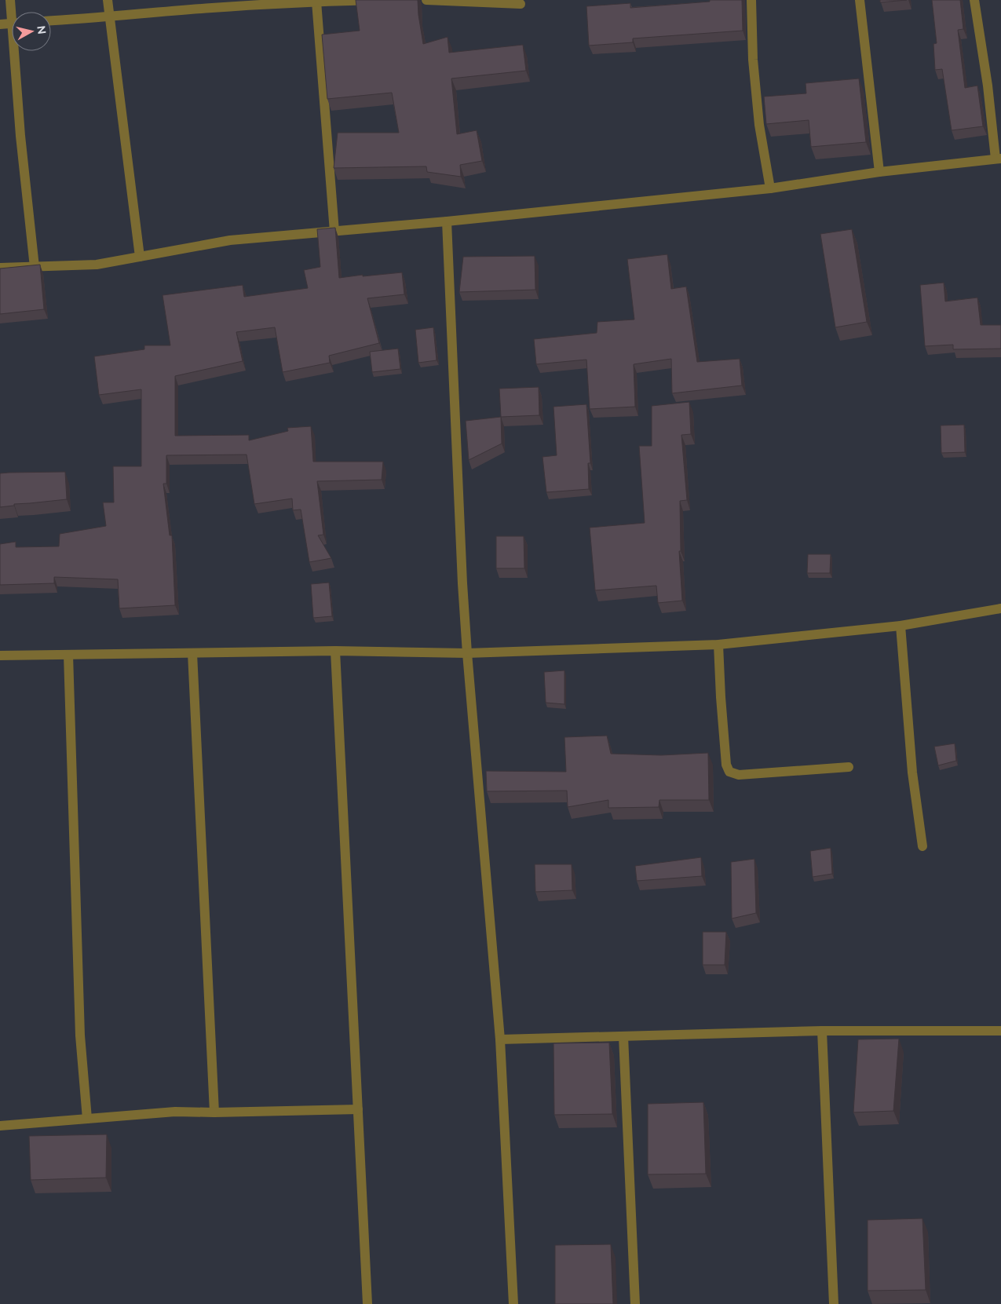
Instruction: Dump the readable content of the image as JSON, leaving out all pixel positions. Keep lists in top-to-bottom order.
{
  "north": "right"
}
